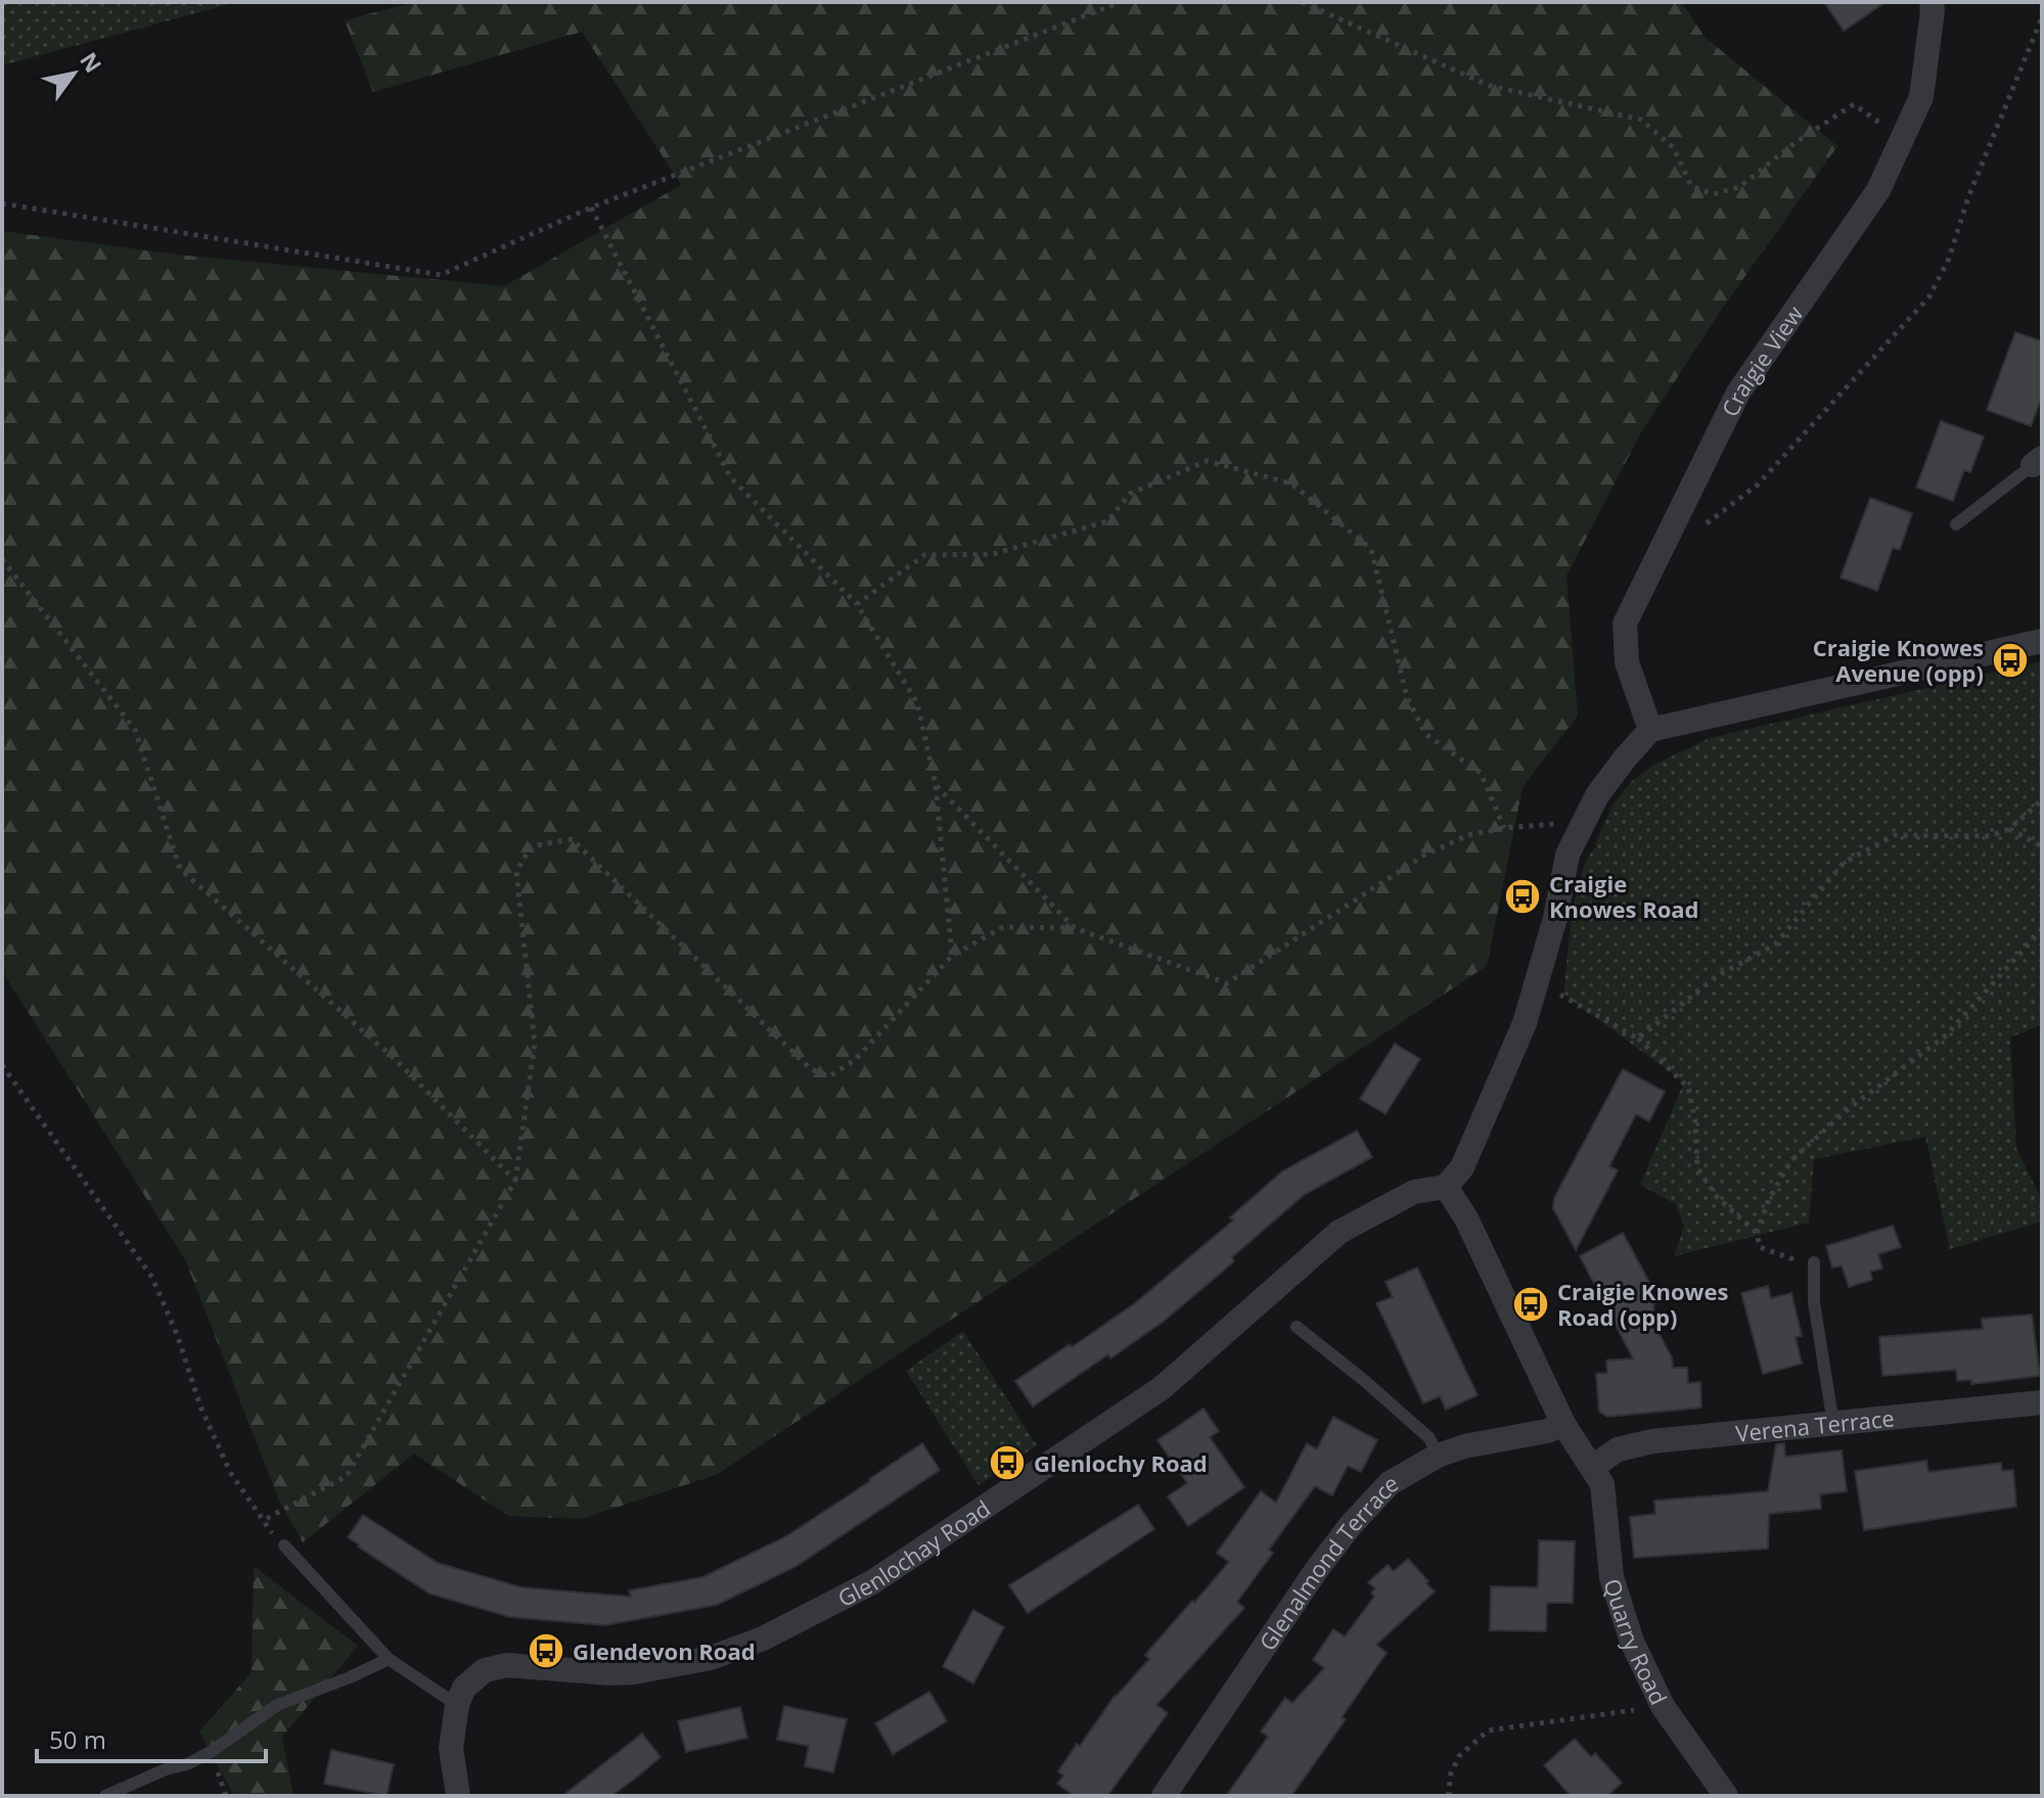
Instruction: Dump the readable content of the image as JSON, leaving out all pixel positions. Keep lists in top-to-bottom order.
{
  "streets": {
    "street": [
      "Craigie View",
      "Verena Terrace",
      "Glenlochay Road",
      "Glenalmond Terrace",
      "Quarry Road"
    ]
  },
  "crossings": [
    ["Verena Terrace", "Quarry Road"]
  ],
  "places": {
    "bus stop": [
      "Craigie Knowes Avenue (opp)",
      "Craigie Knowes Road",
      "Craigie Knowes Road (opp)",
      "Glenlochy Road",
      "Glendevon Road"
    ]
  },
  "scale_bar": "50 m",
  "north": "top right"
}
